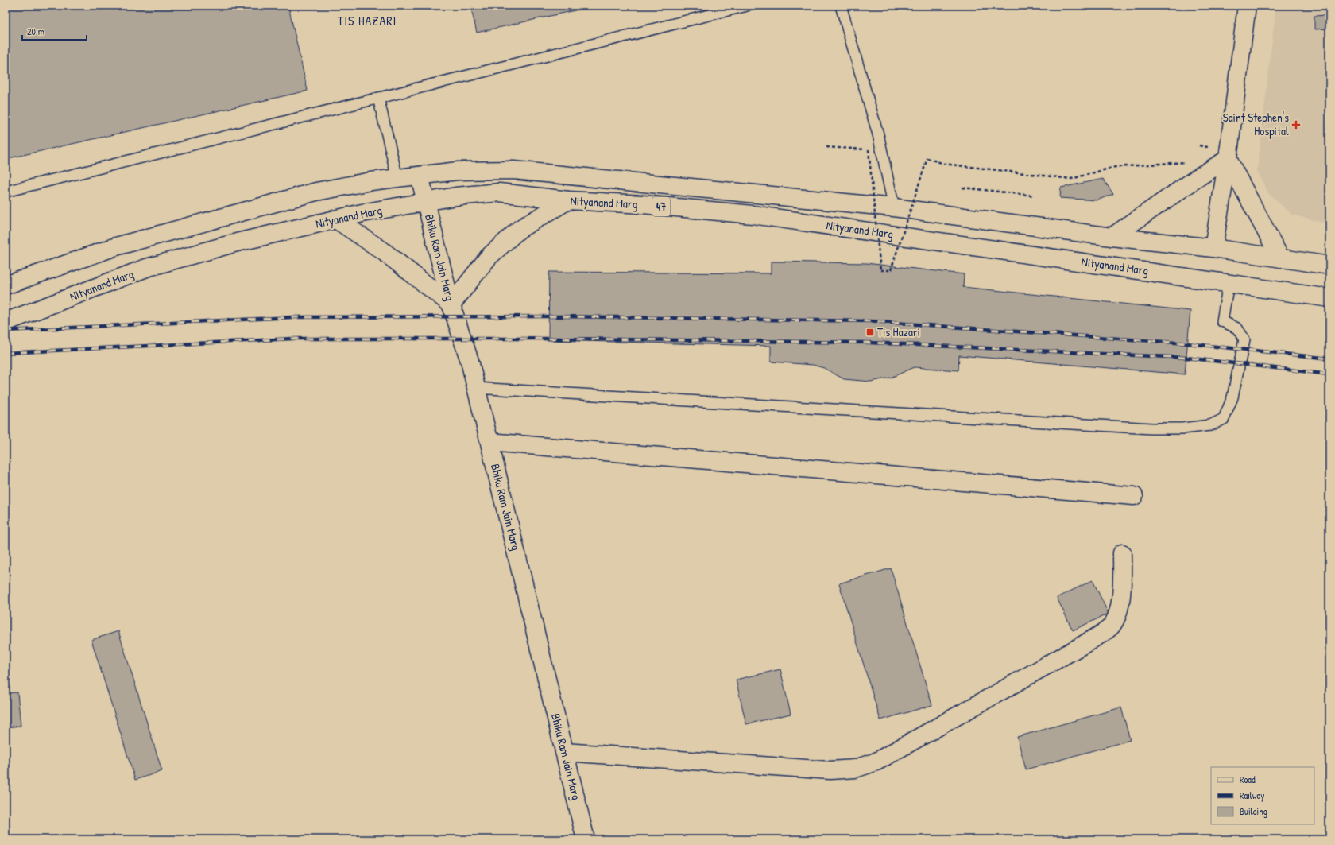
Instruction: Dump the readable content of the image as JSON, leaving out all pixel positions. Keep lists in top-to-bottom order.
{
  "streets": {
    "main road": ["Nityanand Marg", "47", "Bhiku Ram Jain Marg"]
  },
  "crossings": [
    ["Nityanand Marg", "Bhiku Ram Jain Marg"]
  ],
  "districts": ["TIS HAZARI"],
  "places": {
    "health": ["Saint Stephen's Hospital"],
    "transit": ["Tis Hazari"]
  },
  "legend": ["Road", "Railway", "Building"],
  "scale_bar": "20 m"
}
